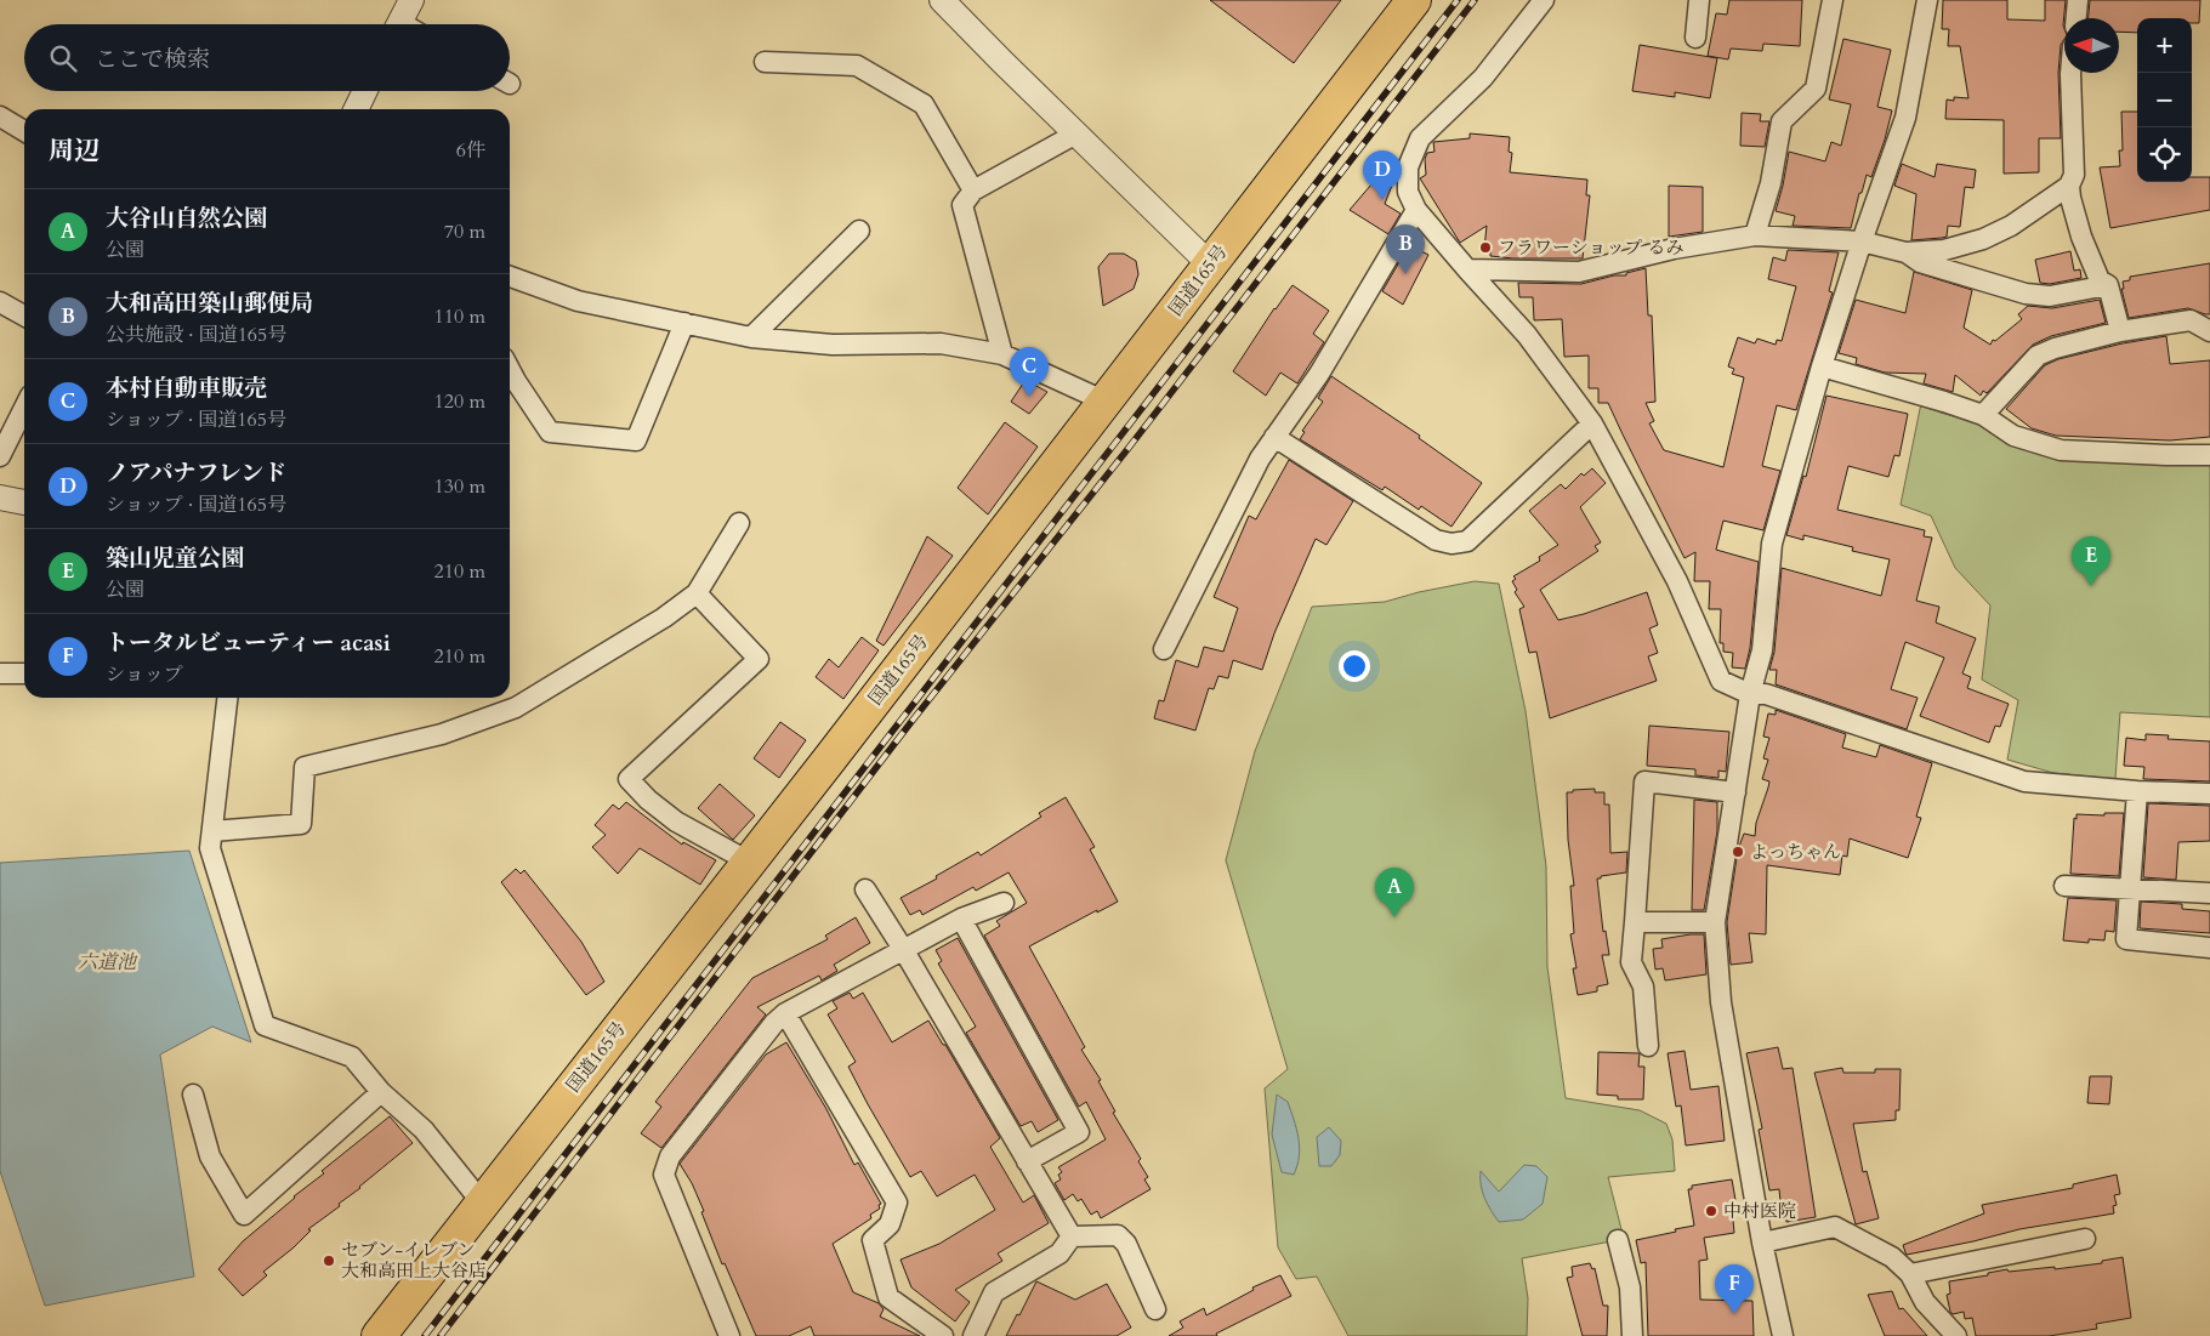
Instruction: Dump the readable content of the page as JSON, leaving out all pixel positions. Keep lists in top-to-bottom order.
{
  "streets": {
    "highway": ["国道165号"]
  },
  "water": ["六道池"],
  "places": [
    "フラワーショップ るみ",
    "よっちゃん",
    "中村医院",
    "セブン-イレブン 大和高田上大谷店"
  ],
  "north": "left",
  "page": {
    "map_buttons": ["+", "−"],
    "search": "ここで検索",
    "heading": ["周辺", "6件"],
    "pins": [
      "D",
      "B",
      "C",
      "E",
      "A",
      "F"
    ],
    "list": [
      {
        "mark": "A",
        "name": "大谷山自然公園",
        "note": "公園",
        "value": "70 m"
      },
      {
        "mark": "B",
        "name": "大和高田築山郵便局",
        "note": "公共施設 · 国道165号",
        "value": "110 m"
      },
      {
        "mark": "C",
        "name": "本村自動車販売",
        "note": "ショップ · 国道165号",
        "value": "120 m"
      },
      {
        "mark": "D",
        "name": "ノアパナフレンド",
        "note": "ショップ · 国道165号",
        "value": "130 m"
      },
      {
        "mark": "E",
        "name": "築山児童公園",
        "note": "公園",
        "value": "210 m"
      },
      {
        "mark": "F",
        "name": "トータルビューティー acasi",
        "note": "ショップ",
        "value": "210 m"
      }
    ]
  }
}
